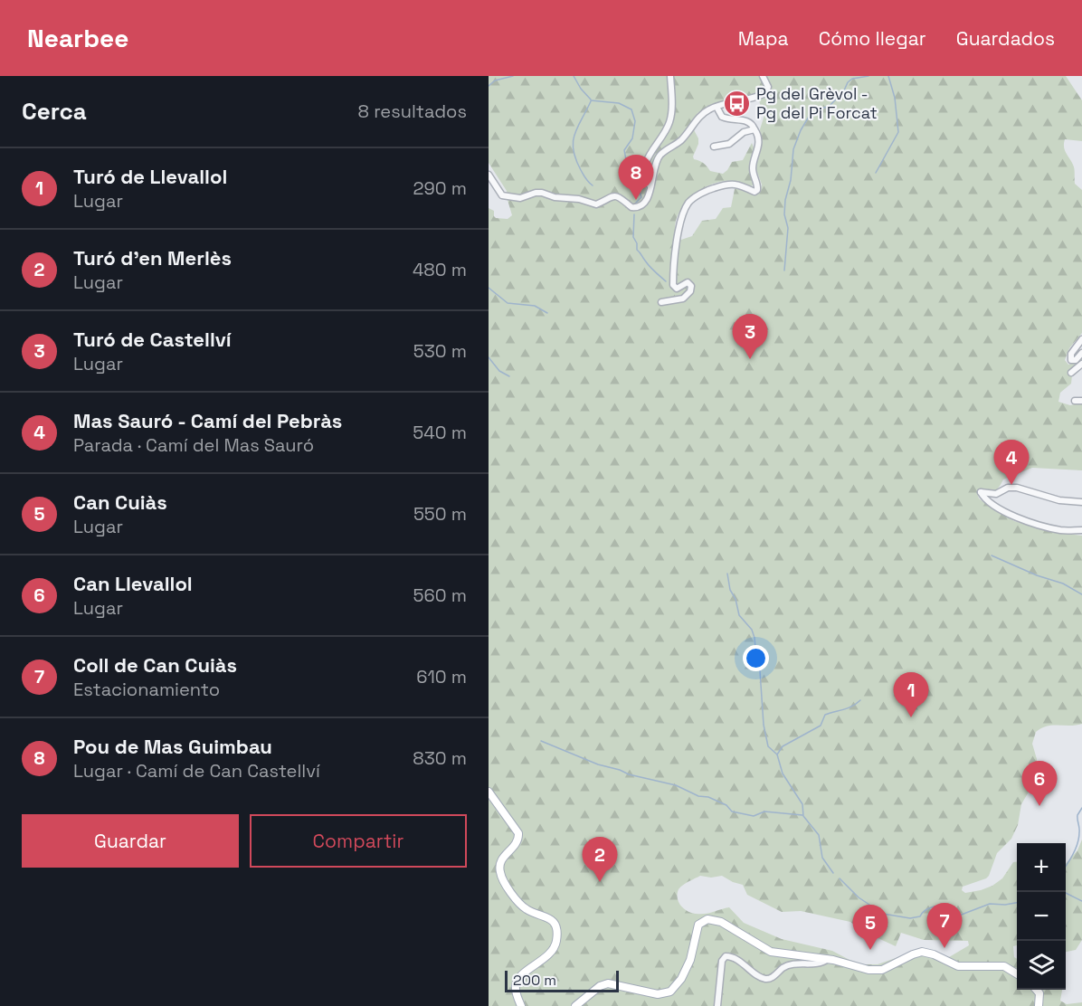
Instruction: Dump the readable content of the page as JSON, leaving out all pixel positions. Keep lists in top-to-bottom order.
{
  "places": {
    "bus stop": ["Pg del Grèvol - Pg del Pi Forcat"]
  },
  "scale_bar": "200 m",
  "page": {
    "header": "Nearbee",
    "nav": ["Mapa", "Cómo llegar", "Guardados"],
    "heading": ["Cerca", "8 resultados"],
    "list": [
      {
        "mark": "1",
        "name": "Turó de Llevallol",
        "note": "Lugar",
        "value": "290 m"
      },
      {
        "mark": "2",
        "name": "Turó d'en Merlès",
        "note": "Lugar",
        "value": "480 m"
      },
      {
        "mark": "3",
        "name": "Turó de Castellví",
        "note": "Lugar",
        "value": "530 m"
      },
      {
        "mark": "4",
        "name": "Mas Sauró - Camí del Pebràs",
        "note": "Parada · Camí del Mas Sauró",
        "value": "540 m"
      },
      {
        "mark": "5",
        "name": "Can Cuiàs",
        "note": "Lugar",
        "value": "550 m"
      },
      {
        "mark": "6",
        "name": "Can Llevallol",
        "note": "Lugar",
        "value": "560 m"
      },
      {
        "mark": "7",
        "name": "Coll de Can Cuiàs",
        "note": "Estacionamiento",
        "value": "610 m"
      },
      {
        "mark": "8",
        "name": "Pou de Mas Guimbau",
        "note": "Lugar · Camí de Can Castellví",
        "value": "830 m"
      }
    ],
    "pins": [
      "8",
      "3",
      "4",
      "1",
      "6",
      "2",
      "7",
      "5"
    ],
    "buttons": ["Guardar", "Compartir"],
    "map_buttons": ["+", "−"],
    "scale": "200 m"
  }
}
